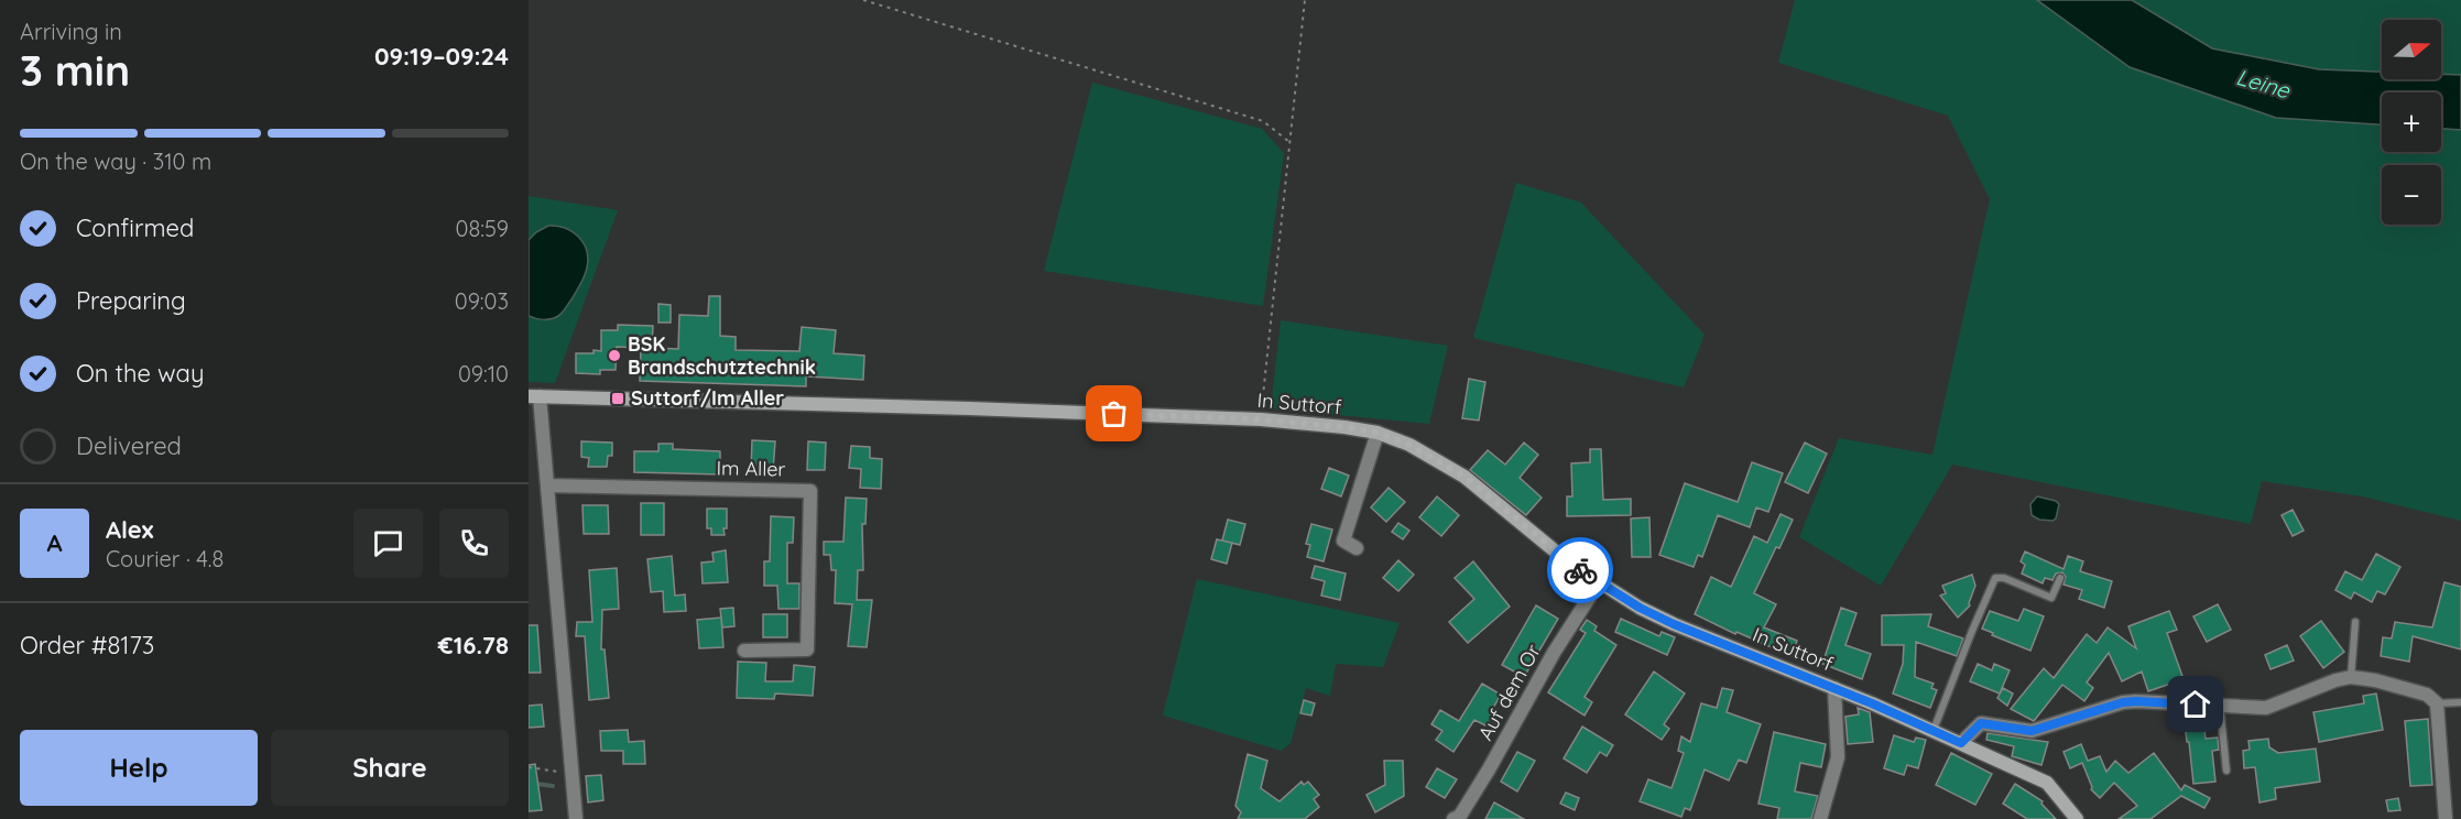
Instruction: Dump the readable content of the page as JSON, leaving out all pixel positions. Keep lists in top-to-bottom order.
{
  "streets": {
    "main road": ["In Suttorf"],
    "street": ["Im Aller", "Auf dem Or"]
  },
  "crossings": [
    ["In Suttorf", "Auf dem Or"]
  ],
  "water": ["Leine"],
  "places": {
    "other": ["BSK Brandschutztechnik"],
    "transit": ["Suttorf/Im Aller"]
  },
  "north": "right",
  "page": {
    "heading": ["3 min", "Arriving in", "09:19–09:24"],
    "panel": [
      "Alex",
      "Courier · 4.8",
      "Order #8173",
      "€16.78"
    ],
    "map_buttons": ["+", "−"],
    "bar": "On the way · 310 m",
    "list": [
      ["Confirmed", "08:59"],
      ["Preparing", "09:03"],
      ["On the way", "09:10"],
      "Delivered"
    ],
    "round": "A",
    "buttons": ["Help", "Share"]
  }
}
